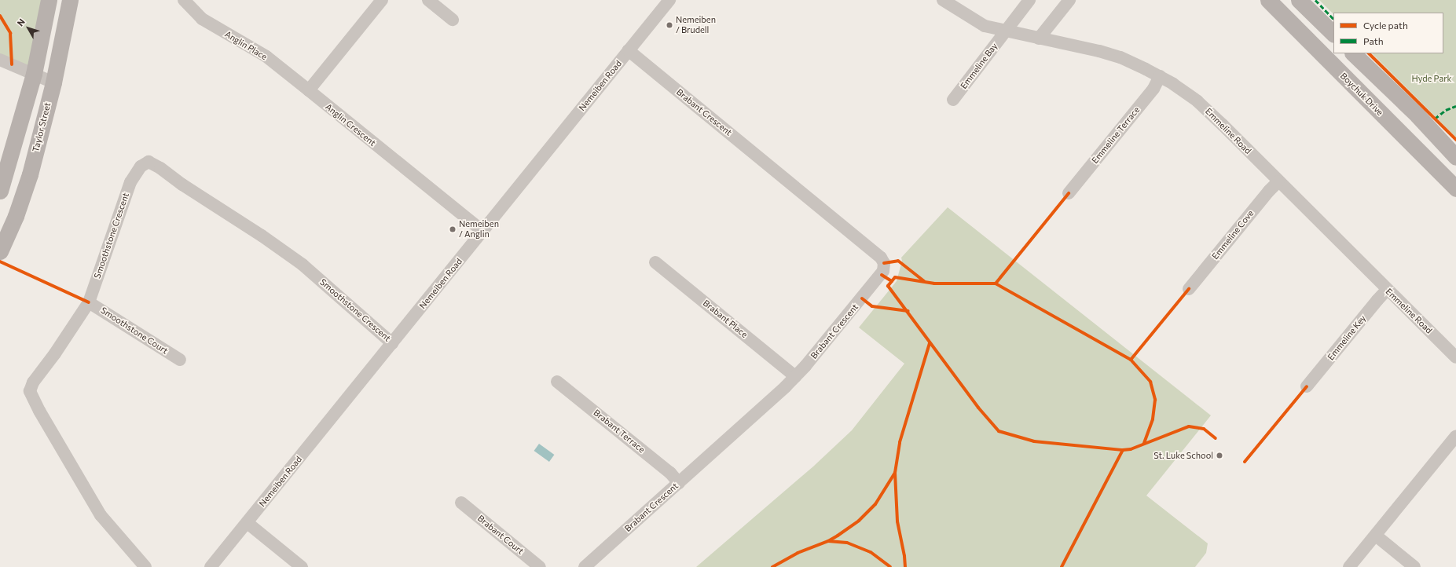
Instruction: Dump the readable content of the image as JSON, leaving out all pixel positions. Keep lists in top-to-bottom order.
{
  "streets": {
    "main road": ["Boychuk Drive", "Taylor Street"],
    "street": [
      "Anglin Place",
      "Emmeline Bay",
      "Nemeiben Road",
      "Brabant Crescent",
      "Anglin Crescent",
      "Emmeline Road",
      "Emmeline Terrace",
      "Emmeline Cove",
      "Smoothstone Crescent",
      "Brabant Place",
      "Smoothstone Court",
      "Emmeline Key",
      "Brabant Terrace",
      "Brabant Court"
    ]
  },
  "crossings": [
    ["Anglin Place", "Anglin Crescent"],
    ["Emmeline Bay", "Emmeline Road"],
    ["Nemeiben Road", "Brabant Crescent"],
    ["Nemeiben Road", "Anglin Crescent"],
    ["Nemeiben Road", "Smoothstone Crescent"],
    ["Brabant Crescent", "Brabant Place"],
    ["Brabant Crescent", "Brabant Terrace"],
    ["Emmeline Road", "Emmeline Terrace"],
    ["Emmeline Road", "Emmeline Cove"],
    ["Emmeline Road", "Emmeline Key"],
    ["Smoothstone Crescent", "Smoothstone Court"]
  ],
  "parks": ["Hyde Park"],
  "places": ["Nemeiben / Brudell", "Nemeiben / Anglin", "St. Luke School"],
  "legend": ["Cycle path", "Path"],
  "north": "top left"
}
